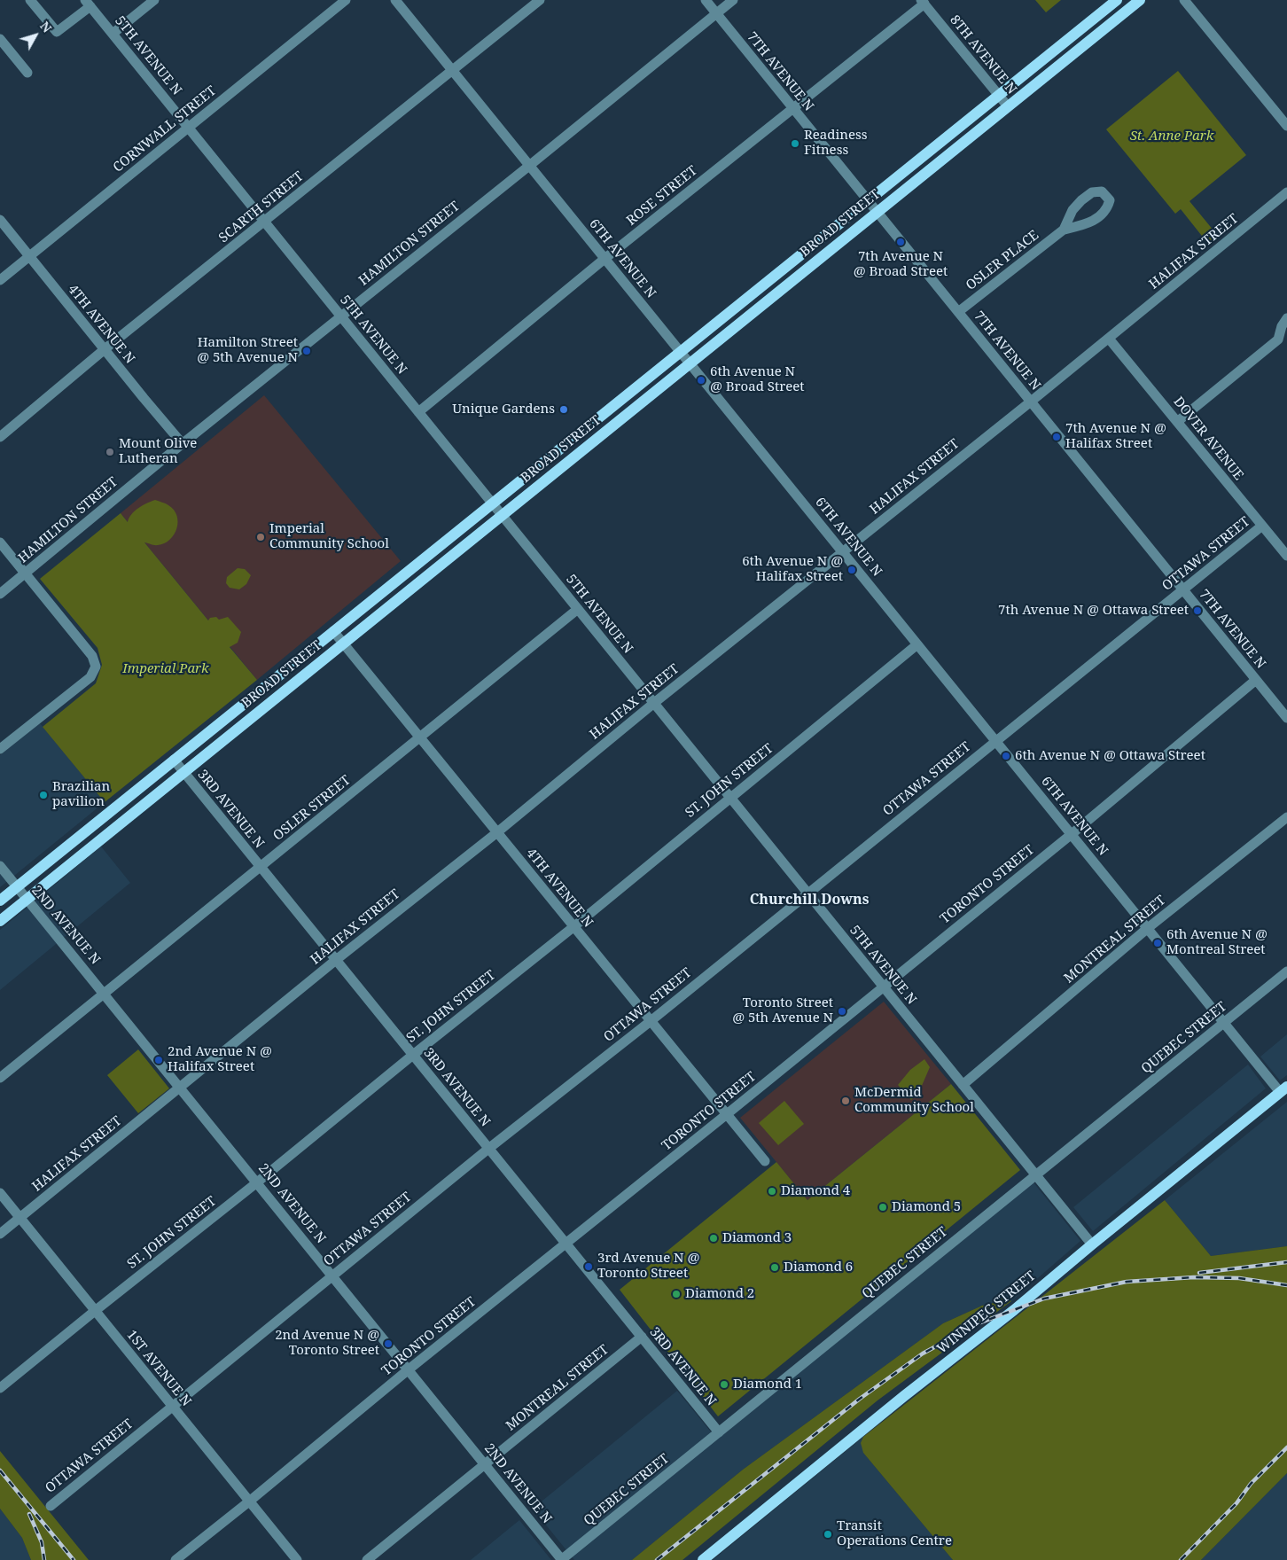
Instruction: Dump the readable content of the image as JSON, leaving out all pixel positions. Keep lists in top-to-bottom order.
{
  "streets": {
    "main road": ["BROAD STREET", "WINNIPEG STREET"],
    "street": [
      "8TH AVENUE N",
      "5TH AVENUE N",
      "7TH AVENUE N",
      "CORNWALL STREET",
      "ROSE STREET",
      "SCARTH STREET",
      "HAMILTON STREET",
      "HALIFAX STREET",
      "6TH AVENUE N",
      "OSLER PLACE",
      "4TH AVENUE N",
      "DOVER AVENUE",
      "OTTAWA STREET",
      "ST. JOHN STREET",
      "OSLER STREET",
      "3RD AVENUE N",
      "TORONTO STREET",
      "2ND AVENUE N",
      "MONTREAL STREET",
      "QUEBEC STREET",
      "1ST AVENUE N"
    ]
  },
  "crossings": [
    ["8TH AVENUE N", "ROSE STREET"],
    ["8TH AVENUE N", "BROAD STREET"],
    ["5TH AVENUE N", "CORNWALL STREET"],
    ["5TH AVENUE N", "ROSE STREET"],
    ["5TH AVENUE N", "SCARTH STREET"],
    ["5TH AVENUE N", "BROAD STREET"],
    ["5TH AVENUE N", "HAMILTON STREET"],
    ["5TH AVENUE N", "HALIFAX STREET"],
    ["5TH AVENUE N", "OTTAWA STREET"],
    ["5TH AVENUE N", "ST. JOHN STREET"],
    ["5TH AVENUE N", "OSLER STREET"],
    ["5TH AVENUE N", "TORONTO STREET"],
    ["5TH AVENUE N", "MONTREAL STREET"],
    ["5TH AVENUE N", "QUEBEC STREET"],
    ["5TH AVENUE N", "WINNIPEG STREET"],
    ["7TH AVENUE N", "ROSE STREET"],
    ["7TH AVENUE N", "BROAD STREET"],
    ["7TH AVENUE N", "HAMILTON STREET"],
    ["7TH AVENUE N", "HALIFAX STREET"],
    ["7TH AVENUE N", "OSLER PLACE"],
    ["7TH AVENUE N", "OTTAWA STREET"],
    ["7TH AVENUE N", "TORONTO STREET"],
    ["CORNWALL STREET", "4TH AVENUE N"],
    ["ROSE STREET", "6TH AVENUE N"],
    ["SCARTH STREET", "6TH AVENUE N"],
    ["SCARTH STREET", "4TH AVENUE N"],
    ["BROAD STREET", "6TH AVENUE N"],
    ["BROAD STREET", "4TH AVENUE N"],
    ["BROAD STREET", "3RD AVENUE N"],
    ["BROAD STREET", "2ND AVENUE N"],
    ["HAMILTON STREET", "6TH AVENUE N"],
    ["HAMILTON STREET", "4TH AVENUE N"],
    ["HALIFAX STREET", "6TH AVENUE N"],
    ["HALIFAX STREET", "4TH AVENUE N"],
    ["HALIFAX STREET", "DOVER AVENUE"],
    ["HALIFAX STREET", "3RD AVENUE N"],
    ["HALIFAX STREET", "2ND AVENUE N"],
    ["HALIFAX STREET", "1ST AVENUE N"],
    ["6TH AVENUE N", "OTTAWA STREET"],
    ["6TH AVENUE N", "ST. JOHN STREET"],
    ["6TH AVENUE N", "TORONTO STREET"],
    ["6TH AVENUE N", "MONTREAL STREET"],
    ["6TH AVENUE N", "QUEBEC STREET"],
    ["6TH AVENUE N", "WINNIPEG STREET"],
    ["4TH AVENUE N", "OTTAWA STREET"],
    ["4TH AVENUE N", "ST. JOHN STREET"],
    ["4TH AVENUE N", "OSLER STREET"],
    ["4TH AVENUE N", "TORONTO STREET"],
    ["DOVER AVENUE", "OTTAWA STREET"],
    ["OTTAWA STREET", "3RD AVENUE N"],
    ["OTTAWA STREET", "2ND AVENUE N"],
    ["OTTAWA STREET", "1ST AVENUE N"],
    ["ST. JOHN STREET", "3RD AVENUE N"],
    ["ST. JOHN STREET", "2ND AVENUE N"],
    ["ST. JOHN STREET", "1ST AVENUE N"],
    ["OSLER STREET", "3RD AVENUE N"],
    ["OSLER STREET", "2ND AVENUE N"],
    ["3RD AVENUE N", "TORONTO STREET"],
    ["3RD AVENUE N", "MONTREAL STREET"],
    ["3RD AVENUE N", "QUEBEC STREET"],
    ["TORONTO STREET", "2ND AVENUE N"],
    ["TORONTO STREET", "1ST AVENUE N"],
    ["2ND AVENUE N", "MONTREAL STREET"],
    ["2ND AVENUE N", "QUEBEC STREET"]
  ],
  "districts": ["Churchill Downs"],
  "parks": ["St. Anne Park", "Imperial Park"],
  "places": [
    "Readiness Fitness",
    "7th Avenue N @ Broad Street",
    "Hamilton Street @ 5th Avenue N",
    "6th Avenue N @ Broad Street",
    "Unique Gardens",
    "7th Avenue N @ Halifax Street",
    "Mount Olive Lutheran",
    "Imperial Community School",
    "6th Avenue N @ Halifax Street",
    "7th Avenue N @ Ottawa Street",
    "6th Avenue N @ Ottawa Street",
    "Brazilian pavilion",
    "6th Avenue N @ Montreal Street",
    "Toronto Street @ 5th Avenue N",
    "2nd Avenue N @ Halifax Street",
    "McDermid Community School",
    "Diamond 4",
    "Diamond 5",
    "Diamond 3",
    "3rd Avenue N @ Toronto Street",
    "Diamond 6",
    "Diamond 2",
    "2nd Avenue N @ Toronto Street",
    "Diamond 1",
    "Transit Operations Centre"
  ],
  "north": "top right"
}
